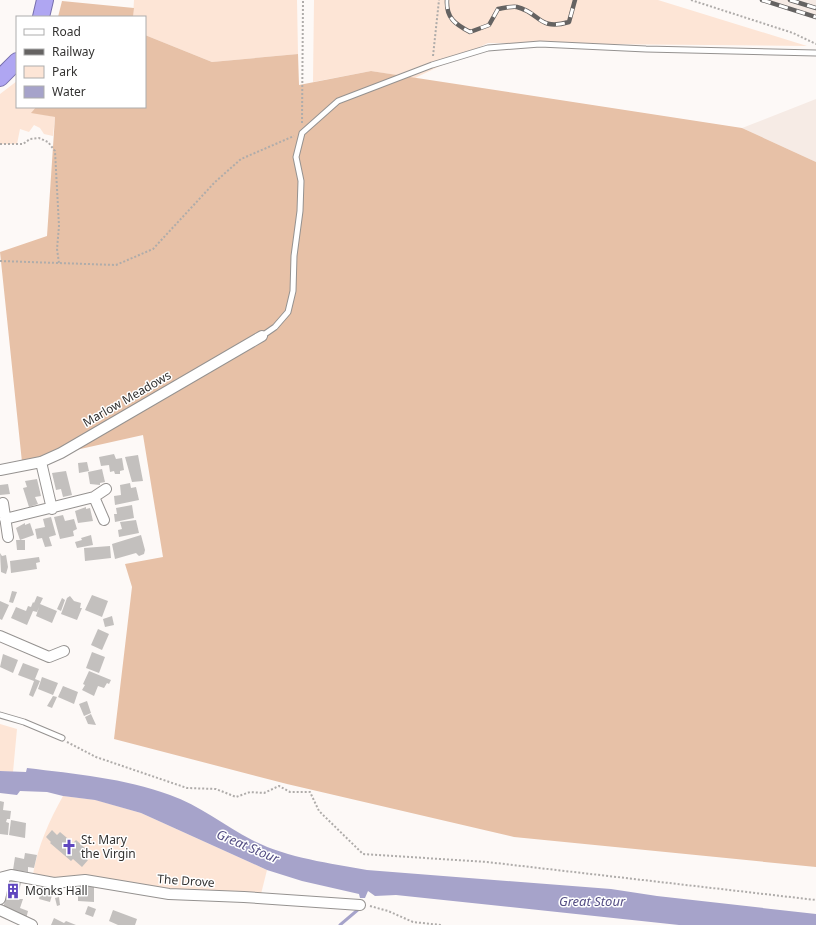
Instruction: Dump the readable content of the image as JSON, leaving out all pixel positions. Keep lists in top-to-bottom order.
{
  "streets": {
    "street": ["Marlow Meadows", "The Drove"]
  },
  "water": ["Great Stour"],
  "places": {
    "church": ["St. Mary the Virgin"],
    "building": ["Monks Hall"]
  },
  "legend": [
    "Road",
    "Railway",
    "Park",
    "Water"
  ]
}
